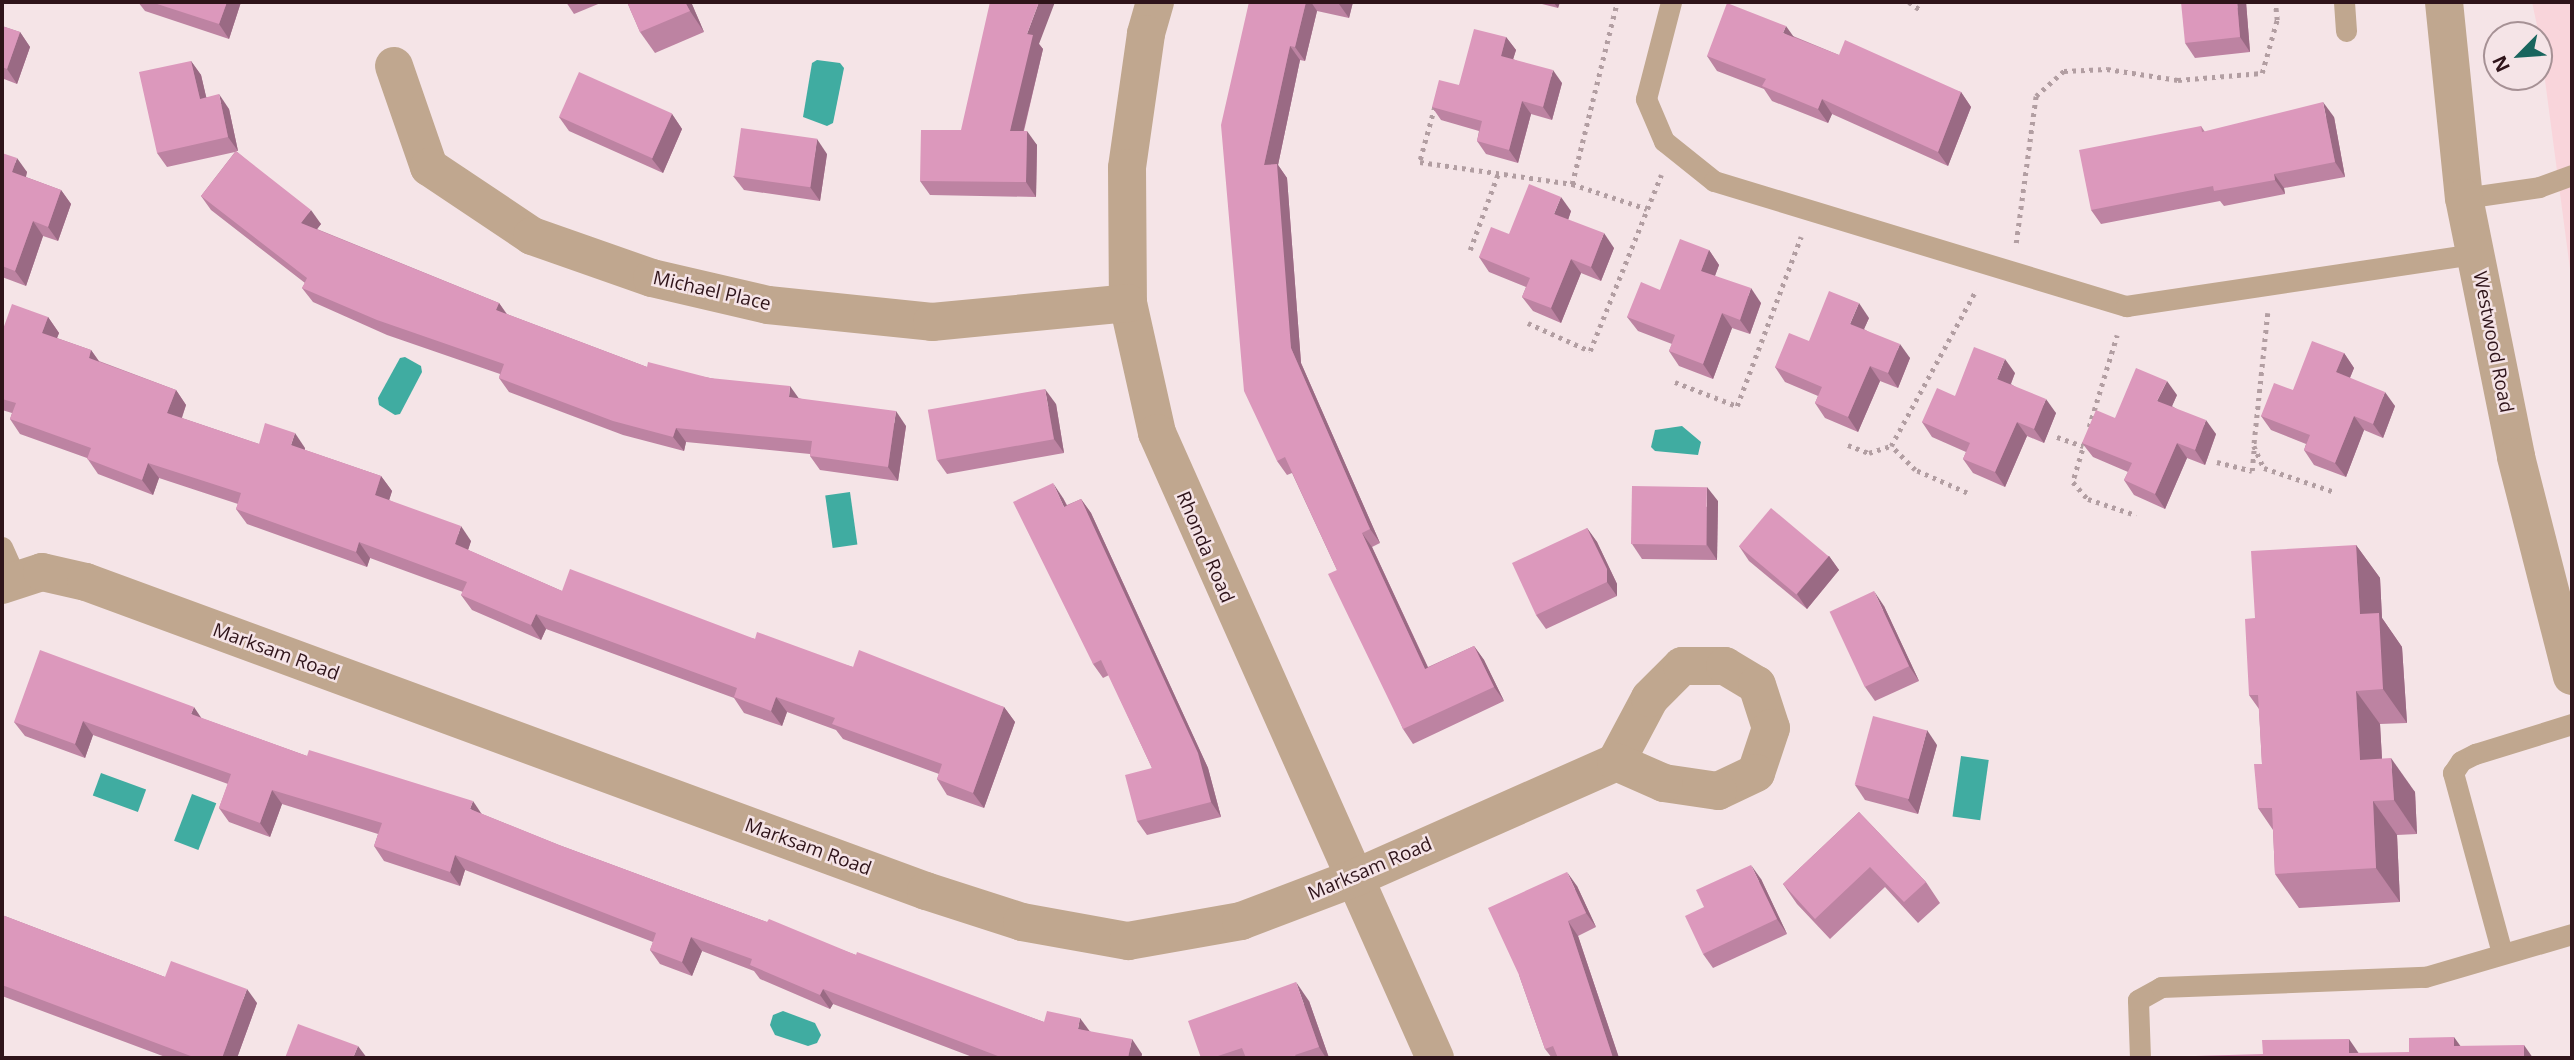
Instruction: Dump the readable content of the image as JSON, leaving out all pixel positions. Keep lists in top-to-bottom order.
{
  "streets": {
    "street": [
      "Michael Place",
      "Westwood Road",
      "Rhonda Road",
      "Marksam Road"
    ]
  },
  "crossings": [
    ["Michael Place", "Rhonda Road"],
    ["Rhonda Road", "Marksam Road"]
  ],
  "north": "bottom left"
}
